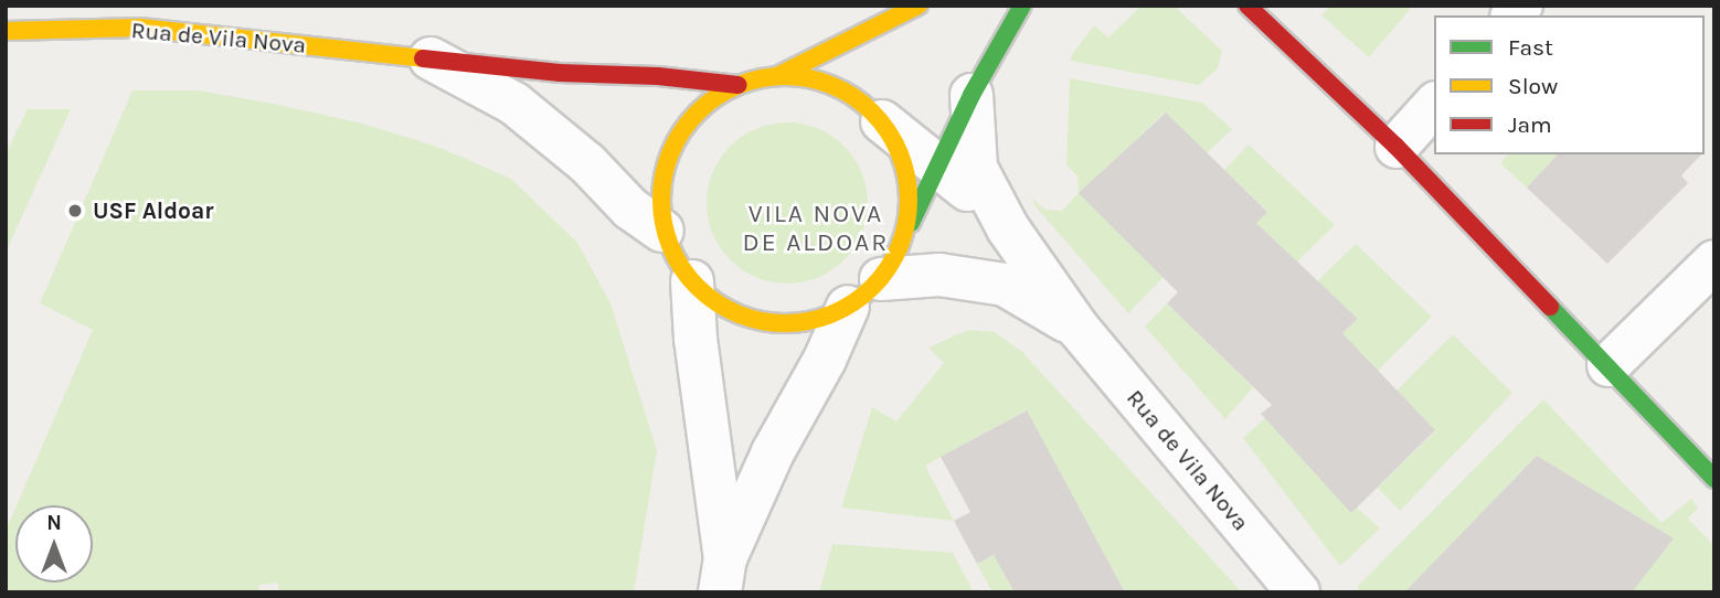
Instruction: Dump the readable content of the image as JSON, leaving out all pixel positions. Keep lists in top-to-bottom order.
{
  "streets": {
    "street": ["Rua de Vila Nova"]
  },
  "districts": ["VILA NOVA DE ALDOAR"],
  "places": ["USF Aldoar"],
  "legend": ["Fast", "Slow", "Jam"],
  "north": "top"
}
